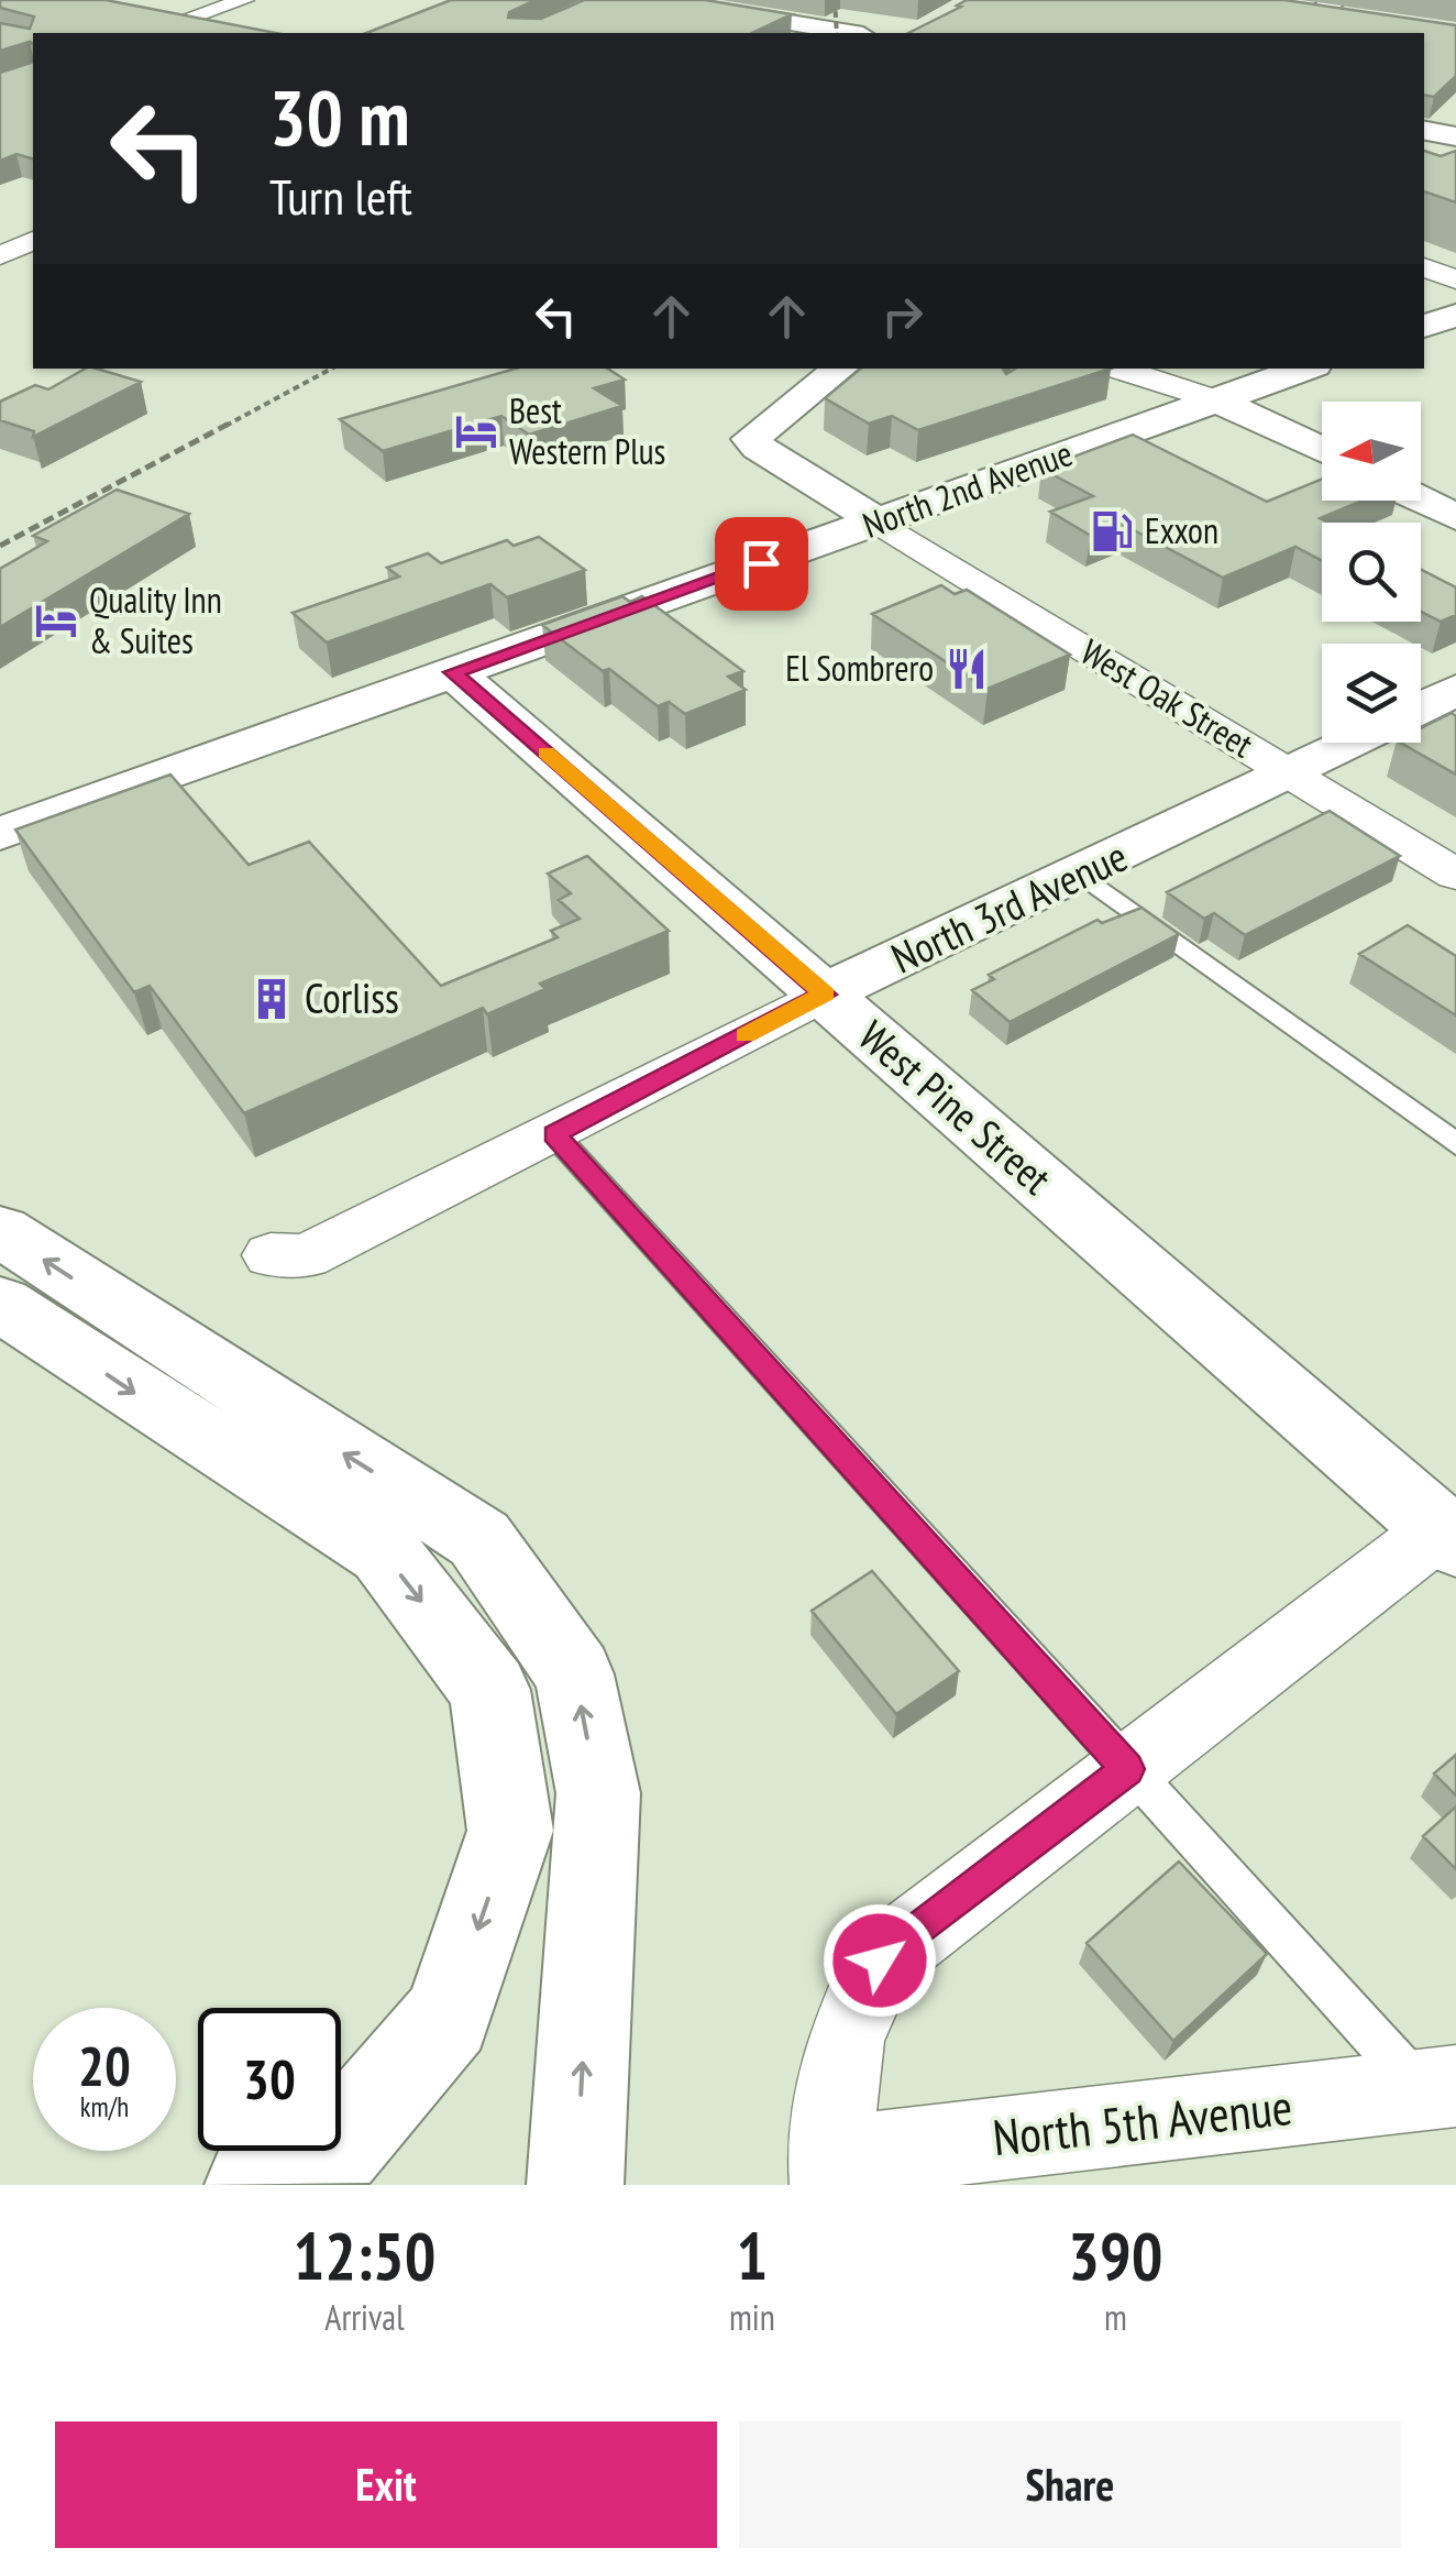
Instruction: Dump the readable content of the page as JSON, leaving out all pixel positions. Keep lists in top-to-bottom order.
{
  "streets": {
    "main road": ["North 2nd Avenue", "North 3rd Avenue", "West Pine Street"],
    "street": ["West Oak Street", "North 5th Avenue"]
  },
  "crossings": [
    ["North 2nd Avenue", "West Oak Street"],
    ["North 2nd Avenue", "West Pine Street"],
    ["West Oak Street", "North 3rd Avenue"],
    ["North 3rd Avenue", "West Pine Street"]
  ],
  "places": {
    "hotel": ["Best Western Plus", "Quality Inn & Suites"],
    "fuel station": ["Exxon"],
    "restaurant": ["El Sombrero"],
    "building": ["Corliss"]
  },
  "north": "left",
  "page": {
    "turn": ["30 m", "Turn left"],
    "speed": "20 km/h",
    "limit": "30",
    "eta": [
      "12:50",
      "Arrival",
      "1",
      "min",
      "390",
      "m"
    ],
    "buttons": ["Exit", "Share"]
  }
}
